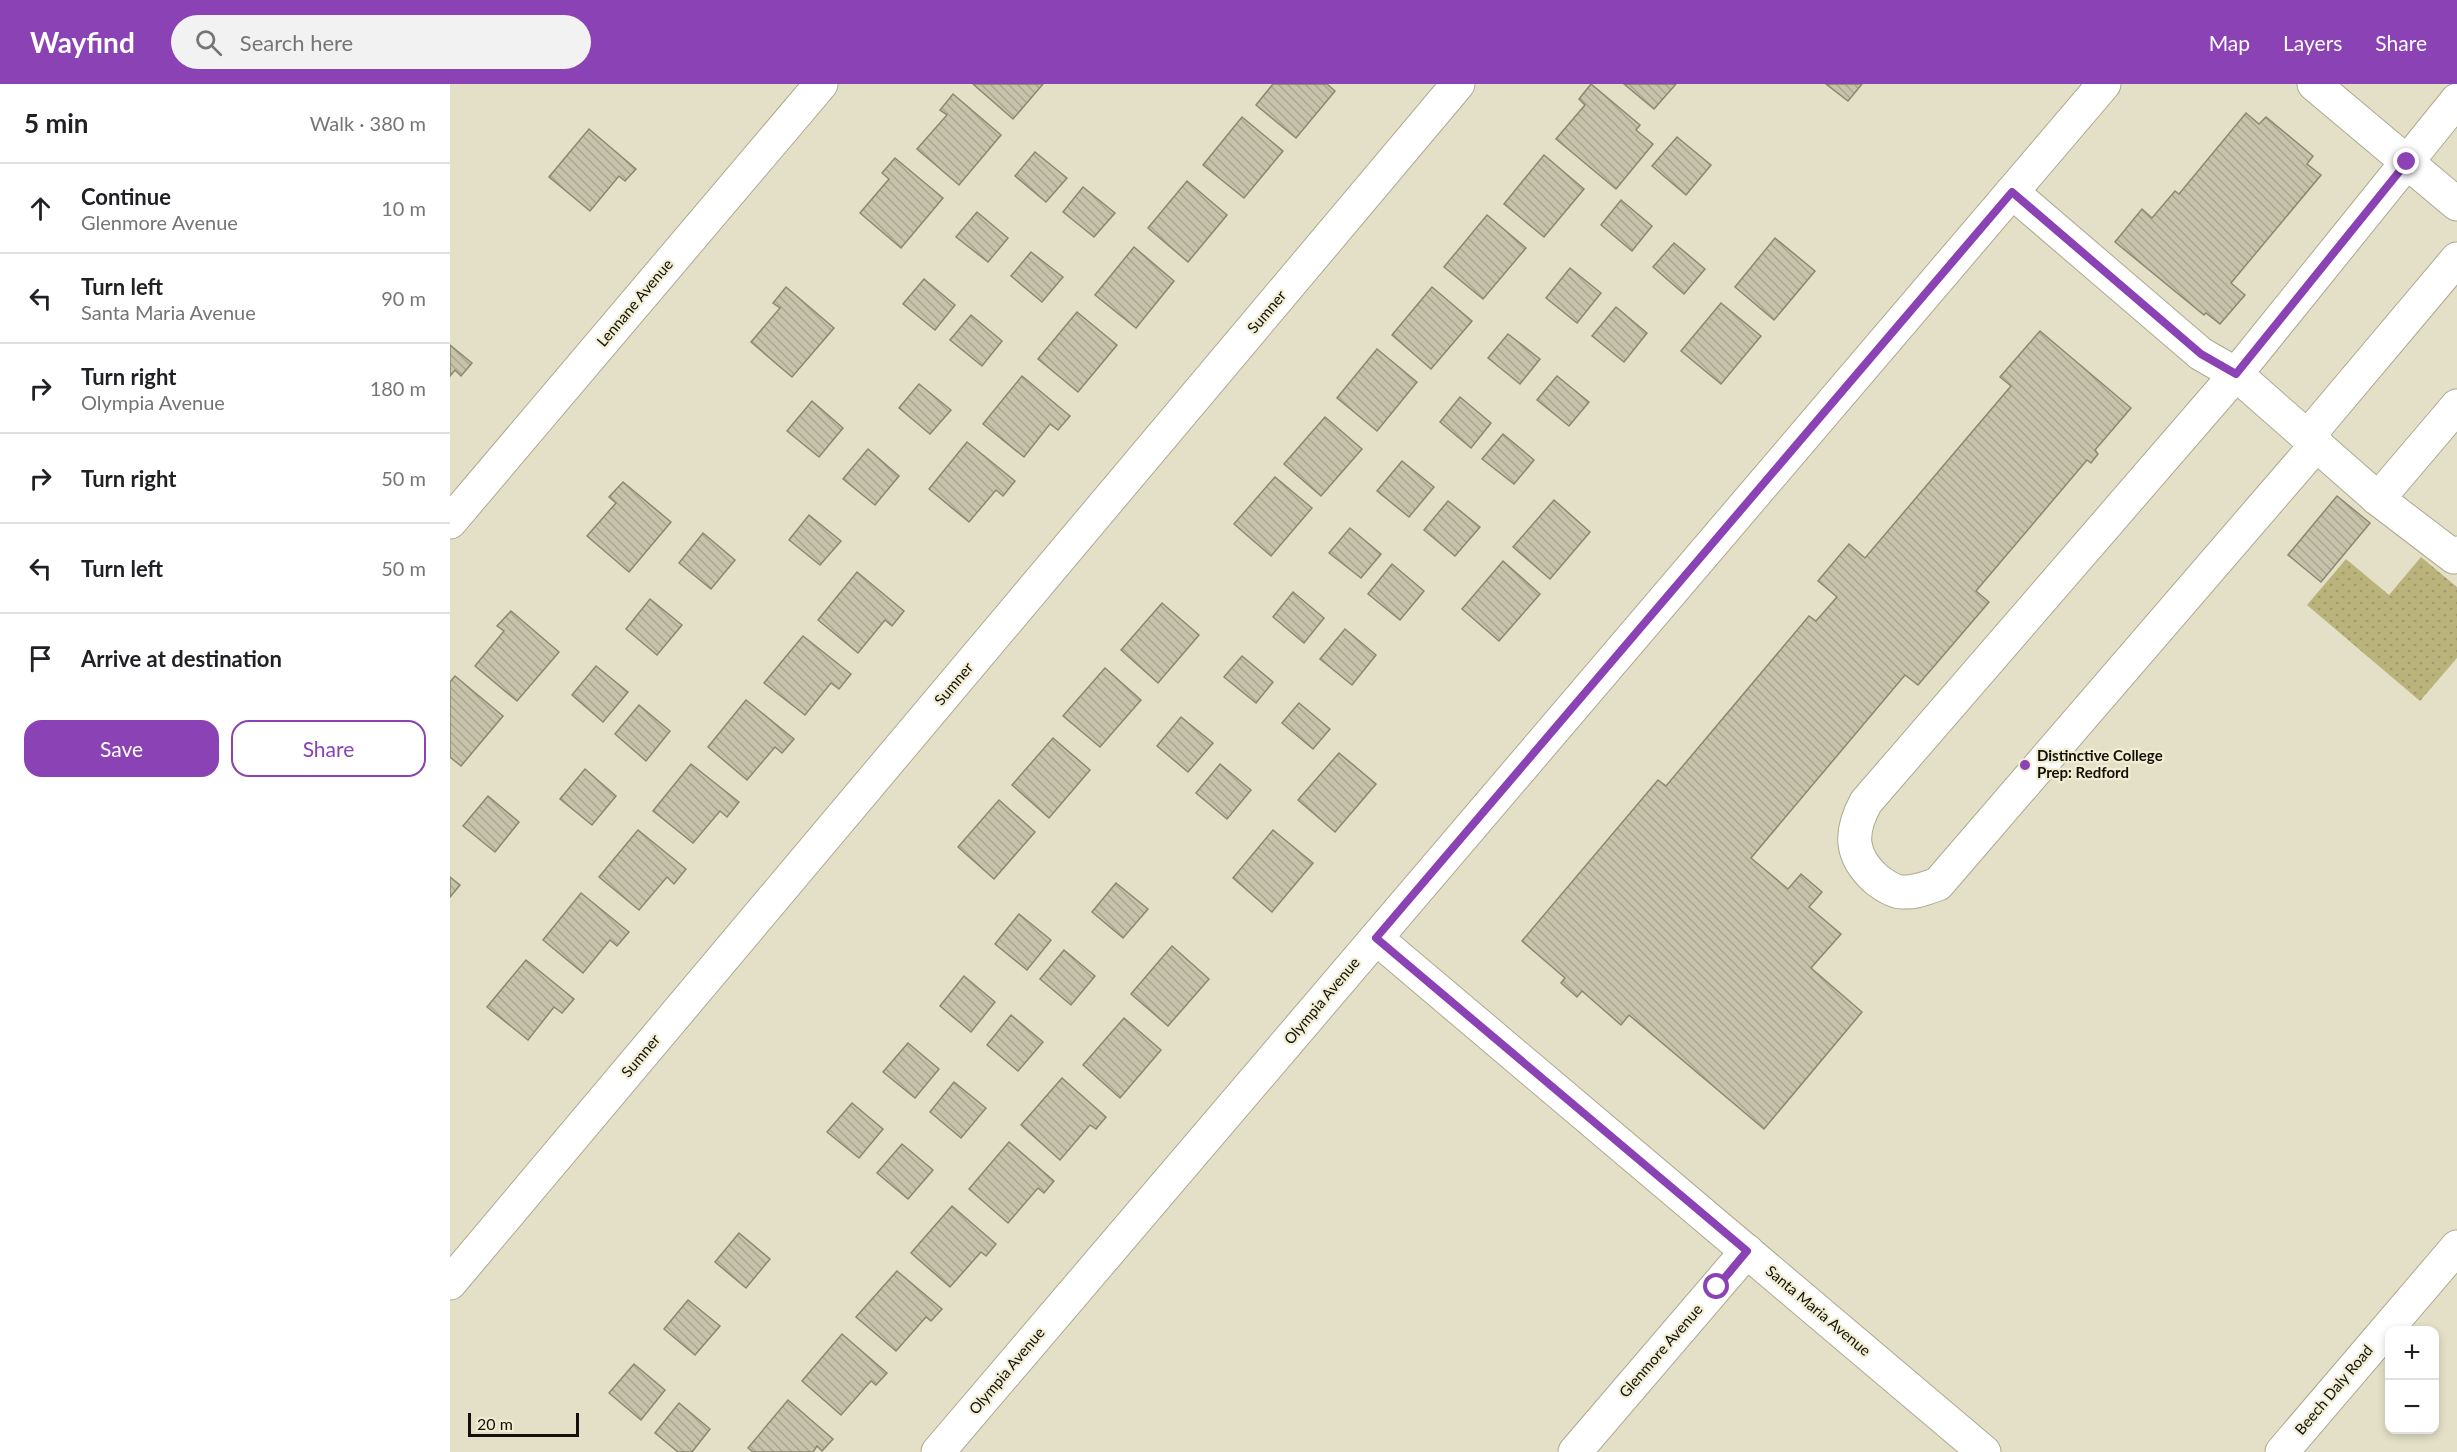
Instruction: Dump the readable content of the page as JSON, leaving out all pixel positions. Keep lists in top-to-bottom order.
{
  "streets": {
    "street": [
      "Lennane Avenue",
      "Sumner",
      "Olympia Avenue",
      "Santa Maria Avenue",
      "Glenmore Avenue",
      "Beech Daly Road"
    ]
  },
  "crossings": [
    ["Olympia Avenue", "Santa Maria Avenue"],
    ["Santa Maria Avenue", "Glenmore Avenue"]
  ],
  "places": ["Distinctive College Prep: Redford"],
  "scale_bar": "20 m",
  "page": {
    "header": "Wayfind",
    "search": "Search here",
    "nav": ["Map", "Layers", "Share"],
    "heading": ["5 min", "Walk · 380 m"],
    "list": [
      ["Continue", "Glenmore Avenue", "10 m"],
      ["Turn left", "Santa Maria Avenue", "90 m"],
      ["Turn right", "Olympia Avenue", "180 m"],
      ["Turn right", "50 m"],
      ["Turn left", "50 m"],
      "Arrive at destination"
    ],
    "buttons": ["Save", "Share"],
    "map_buttons": ["+", "−"],
    "scale": "20 m"
  }
}
